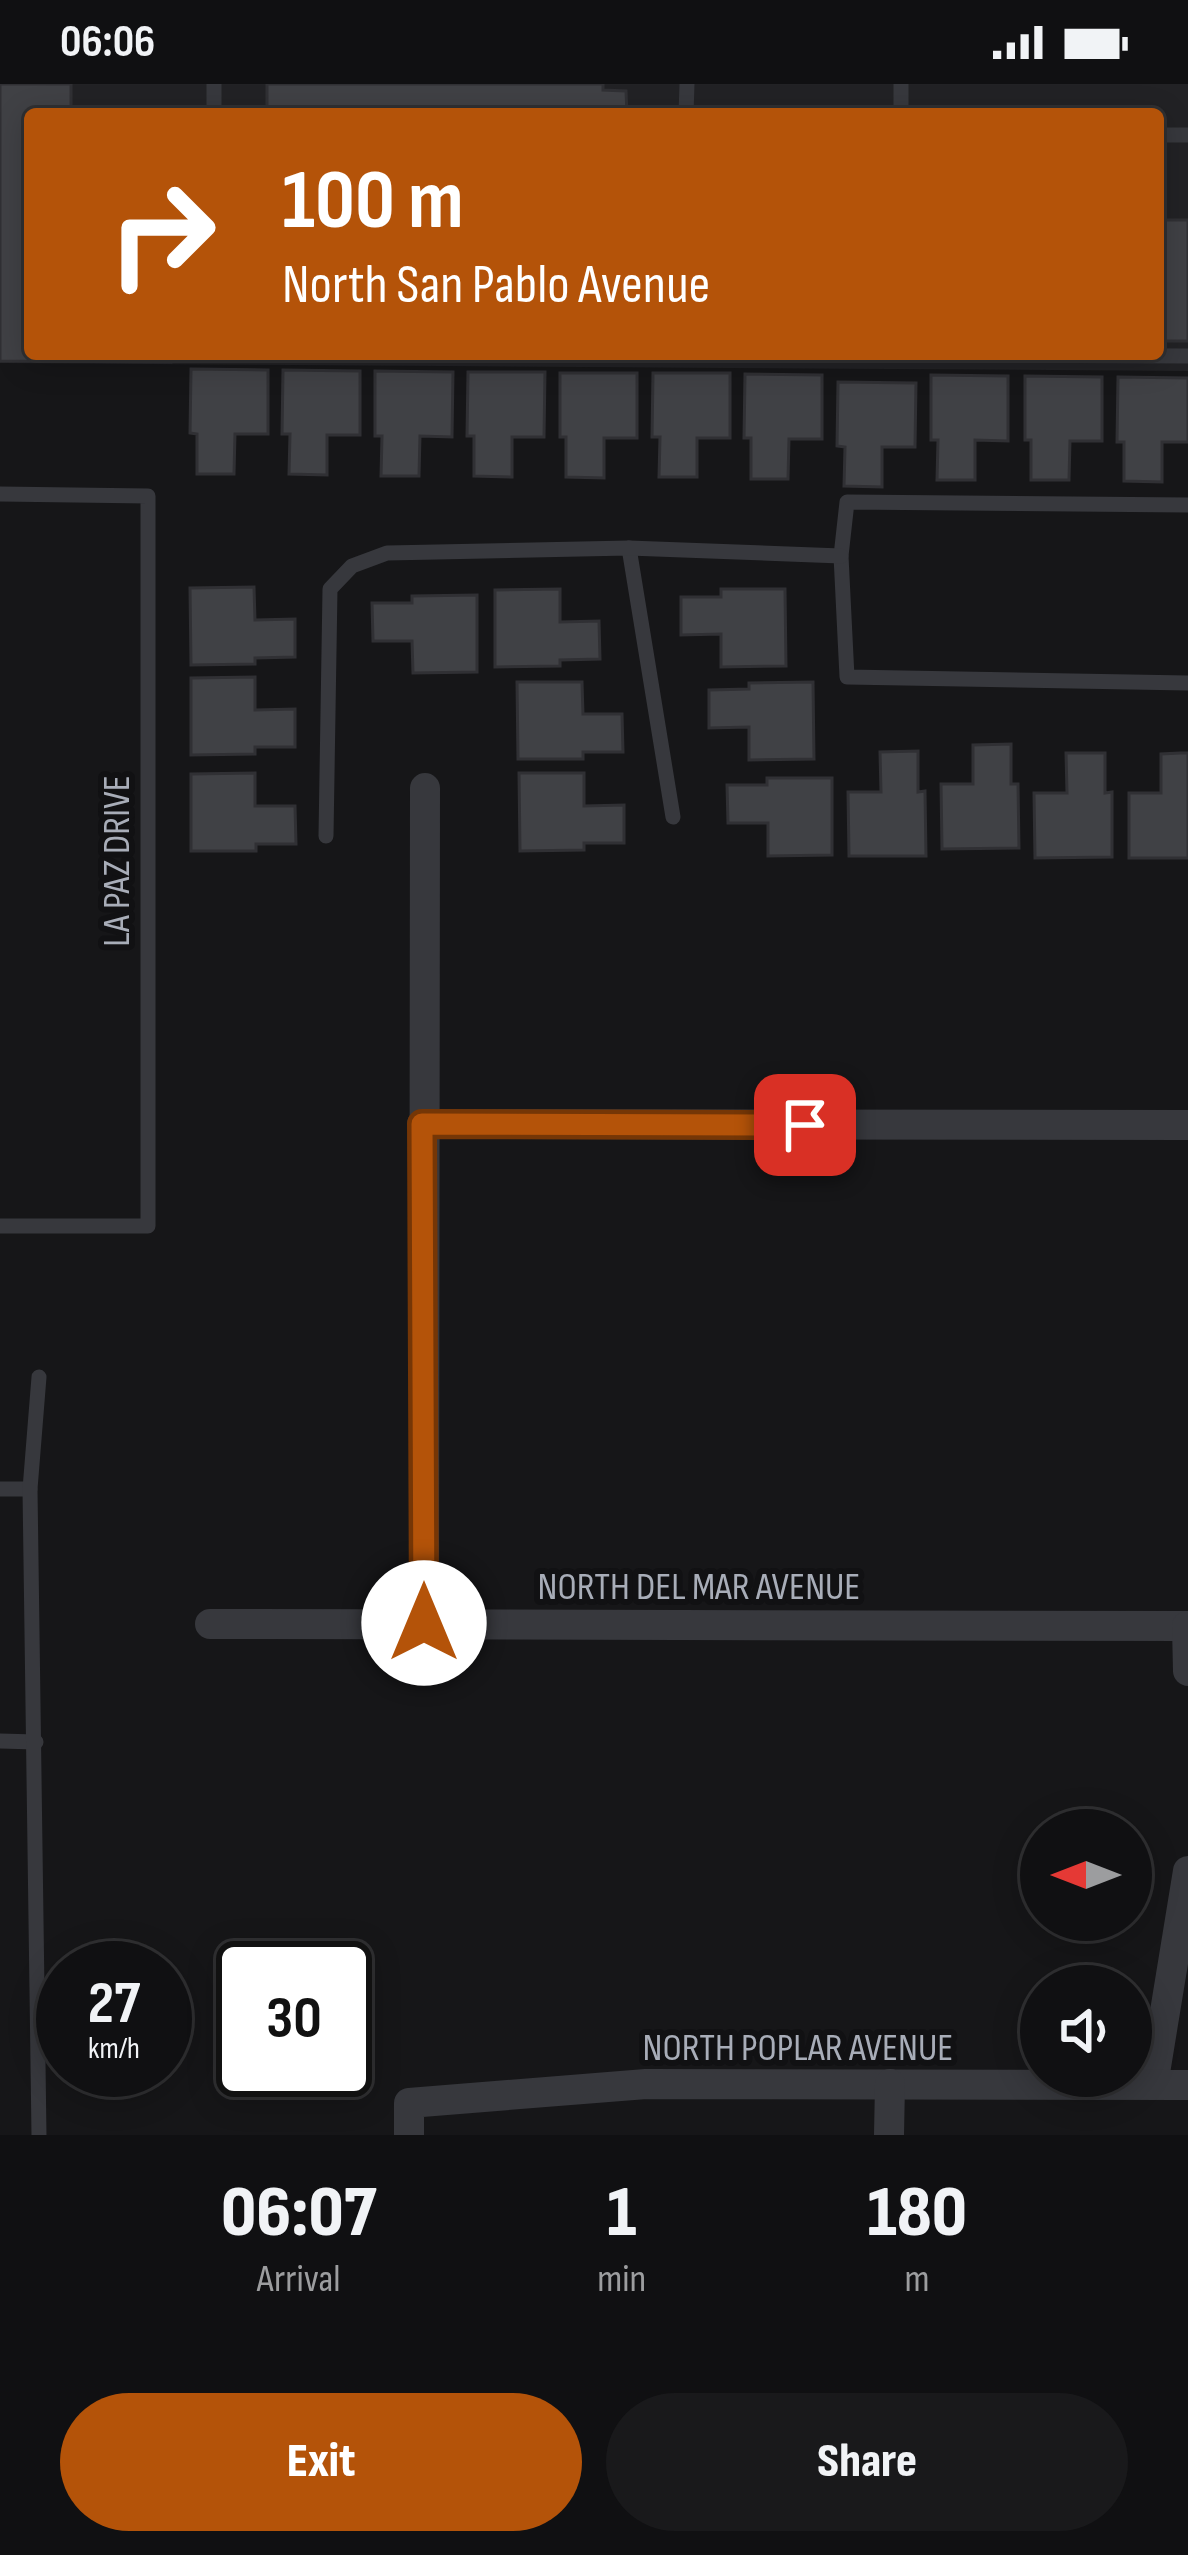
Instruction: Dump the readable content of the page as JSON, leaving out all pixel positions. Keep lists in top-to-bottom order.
{
  "streets": {
    "street": ["NORTH DEL MAR AVENUE", "NORTH POPLAR AVENUE"],
    "lane": ["LA PAZ DRIVE"]
  },
  "north": "left",
  "page": {
    "status": "06:06",
    "turn": ["100 m", "North San Pablo Avenue"],
    "speed": "27 km/h",
    "limit": "30",
    "eta": [
      "06:07",
      "Arrival",
      "1",
      "min",
      "180",
      "m"
    ],
    "buttons": ["Exit", "Share"]
  }
}
